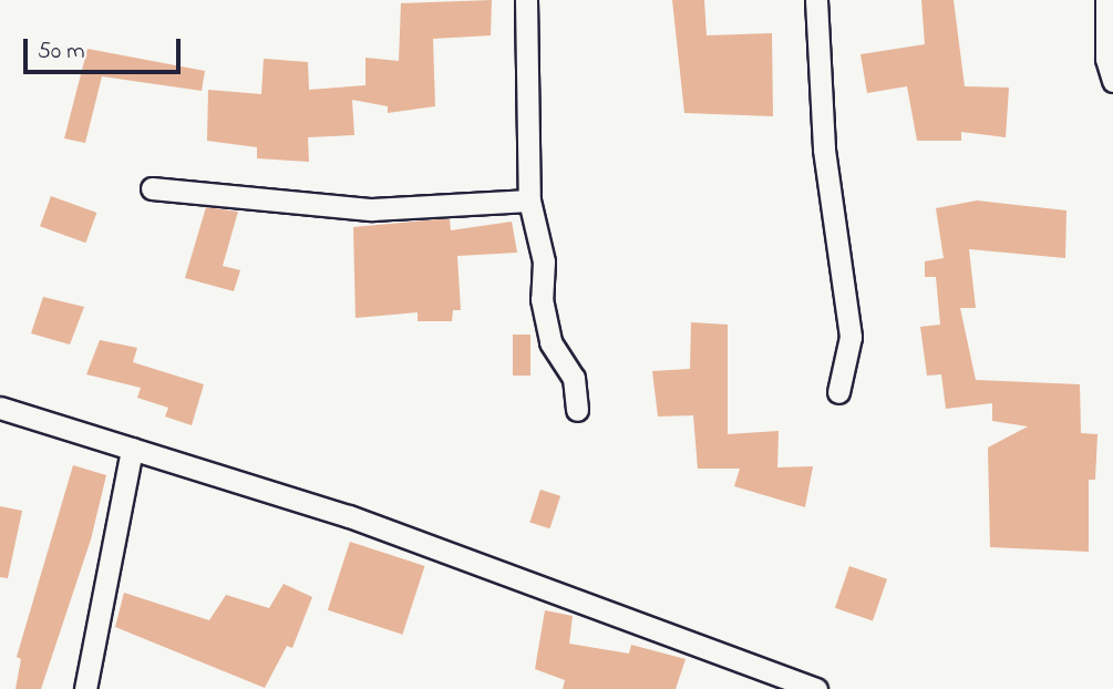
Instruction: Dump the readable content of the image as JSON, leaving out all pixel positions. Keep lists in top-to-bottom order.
{
  "scale_bar": "50 m"
}
